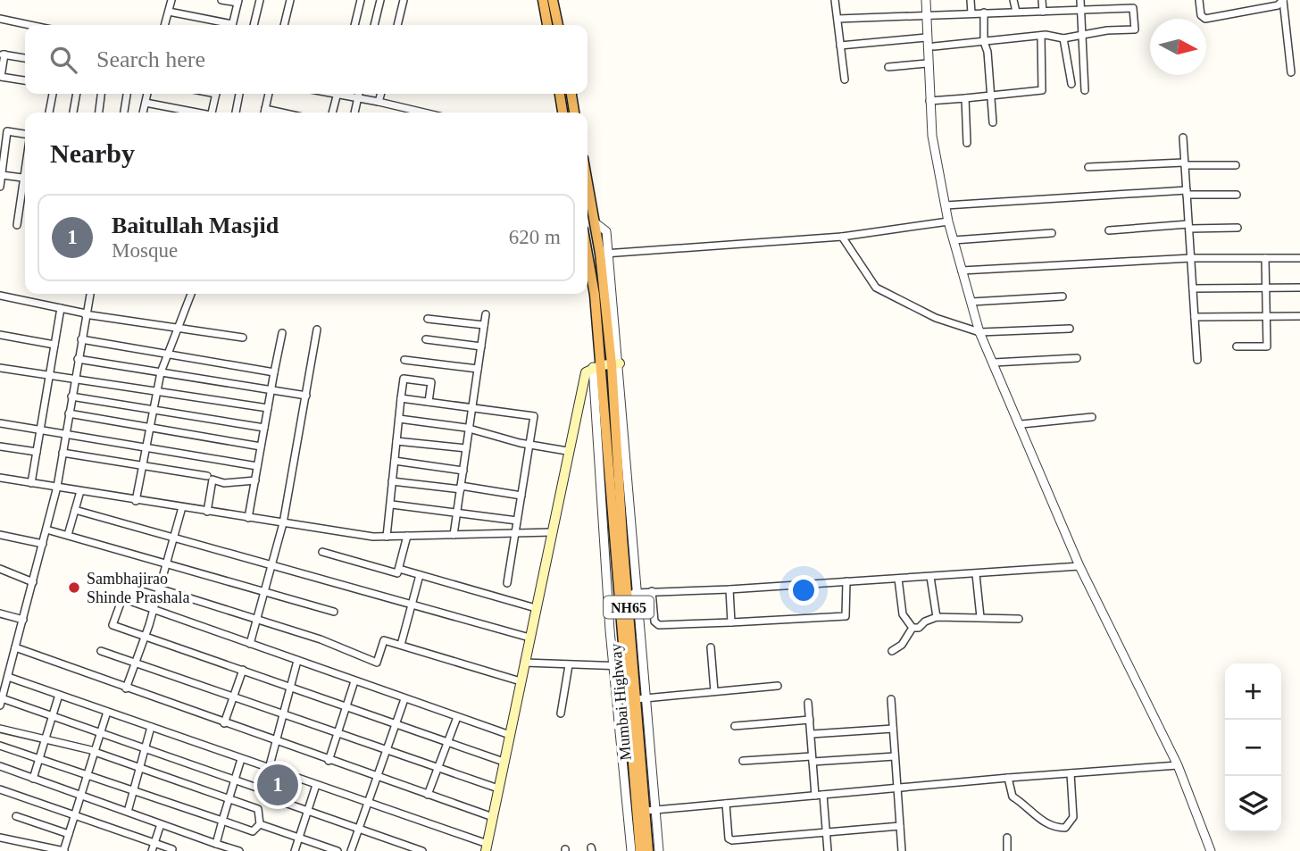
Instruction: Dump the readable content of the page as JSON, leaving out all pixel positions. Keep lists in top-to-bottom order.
{
  "streets": {
    "highway": ["NH65", "Mumbai Highway"]
  },
  "crossings": [
    ["NH65", "Mumbai Highway"]
  ],
  "places": ["Sambhajirao Shinde Prashala"],
  "north": "right",
  "page": {
    "search": "Search here",
    "heading": "Nearby",
    "list": [
      {
        "mark": "1",
        "name": "Baitullah Masjid",
        "note": "Mosque",
        "value": "620 m"
      }
    ],
    "map_buttons": ["+", "−"],
    "pins": "1"
  }
}
